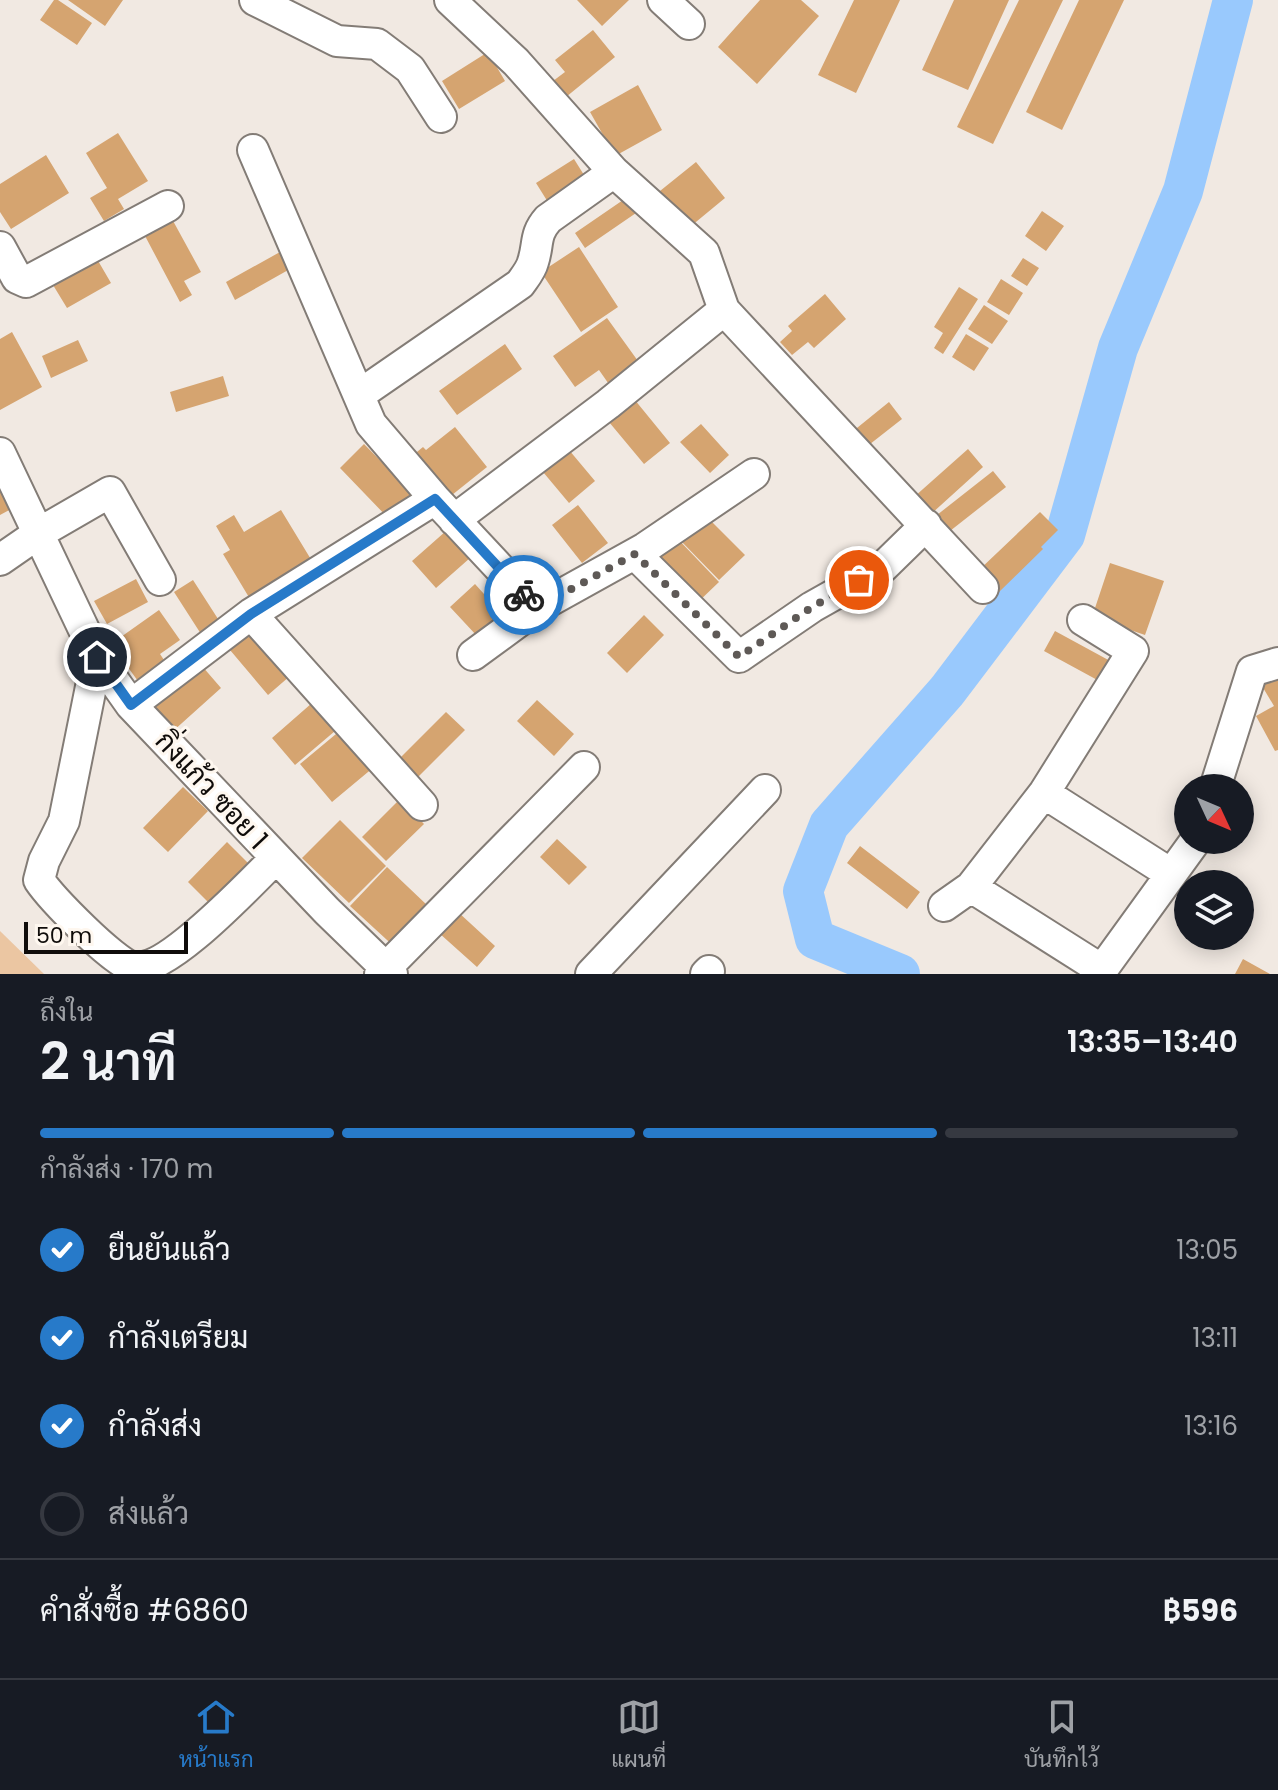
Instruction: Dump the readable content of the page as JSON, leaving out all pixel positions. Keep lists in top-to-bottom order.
{
  "streets": {
    "street": ["กิ่งแก้ว ซอย 1"]
  },
  "scale_bar": "50 m",
  "north": "bottom right",
  "page": {
    "scale": "50 m",
    "heading": ["2 นาที", "ถึงใน", "13:35–13:40"],
    "panel": ["คำสั่งซื้อ #6860", "฿596"],
    "bar": "กำลังส่ง · 170 m",
    "list": [
      ["ยืนยันแล้ว", "13:05"],
      ["กำลังเตรียม", "13:11"],
      ["กำลังส่ง", "13:16"],
      "ส่งแล้ว"
    ],
    "tabs": ["หน้าแรก", "แผนที่", "บันทึกไว้"]
  }
}
